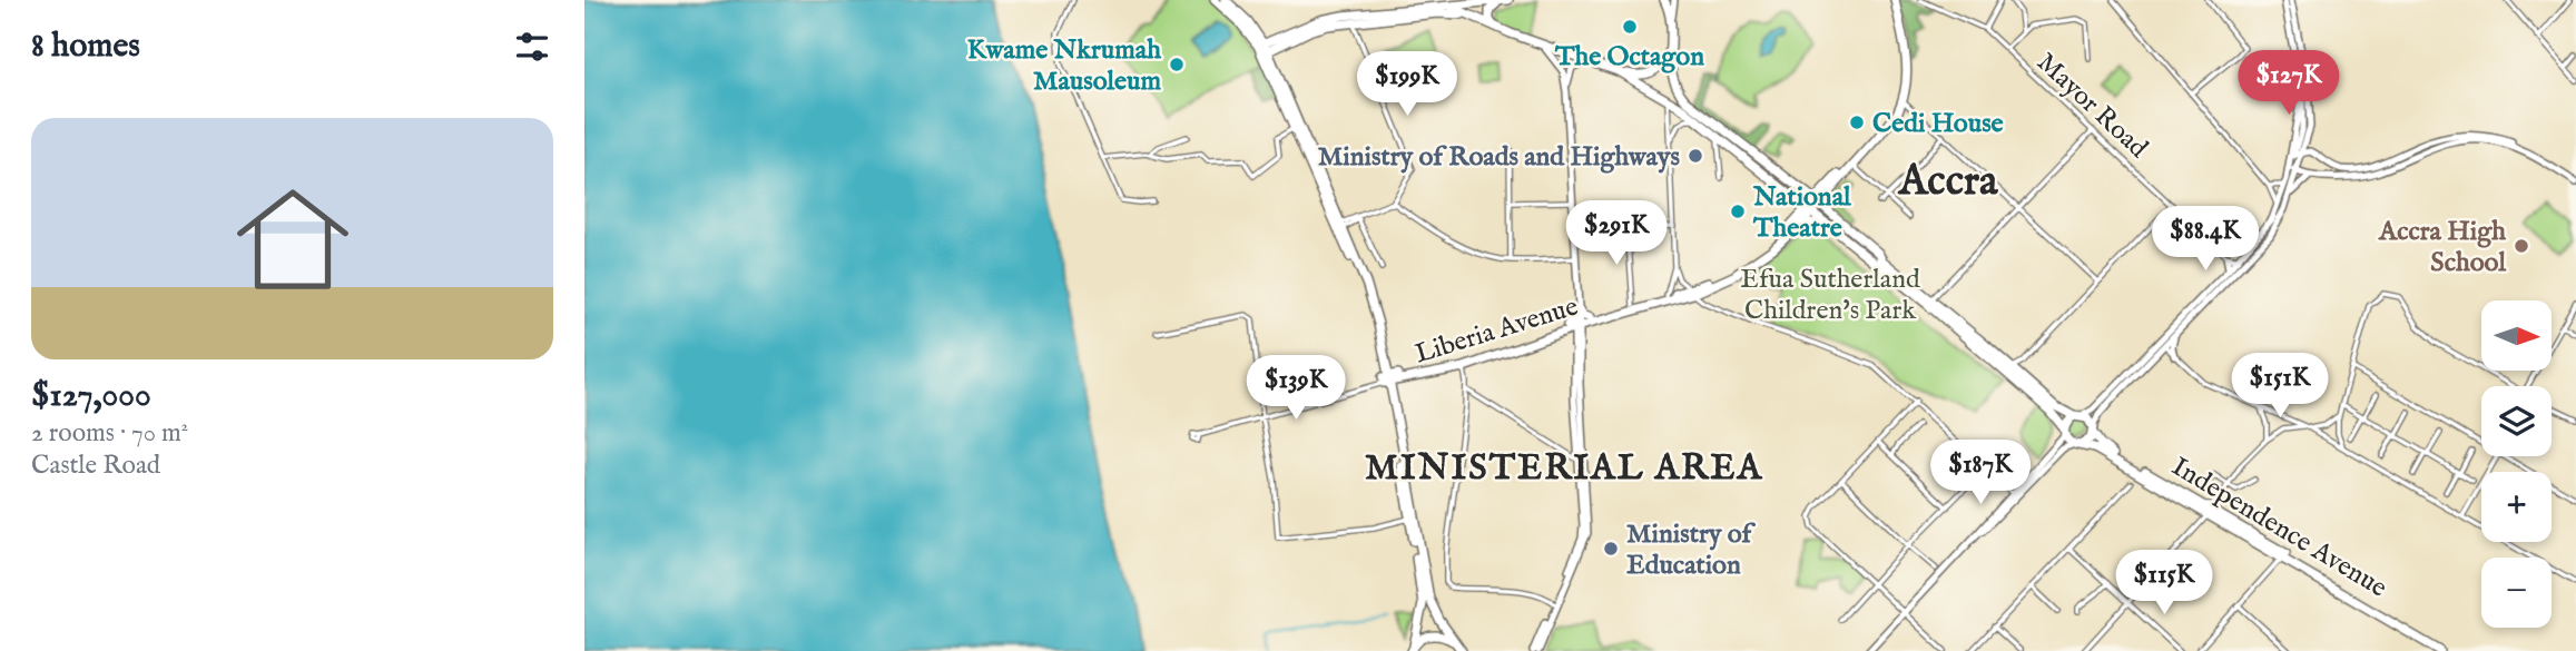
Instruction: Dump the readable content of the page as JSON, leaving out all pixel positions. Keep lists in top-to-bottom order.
{
  "streets": {
    "main road": ["Liberia Avenue", "Independence Avenue"],
    "street": ["Mayor Road"]
  },
  "districts": ["Accra", "MINISTERIAL AREA"],
  "parks": ["Efua Sutherland Children's Park"],
  "places": [
    "The Octagon",
    "Kwame Nkrumah Mausoleum",
    "Cedi House",
    "Ministry of Roads and Highways",
    "National Theatre",
    "Accra High School",
    "Ministry of Education"
  ],
  "north": "right",
  "page": {
    "heading": "8 homes",
    "price": [
      "$127K",
      "$199K",
      "$291K",
      "$88.4K",
      "$151K",
      "$139K",
      "$187K",
      "$115K"
    ],
    "list": [
      {
        "name": "$127,000",
        "note": "2 rooms · 70 m² · Castle Road"
      }
    ],
    "map_buttons": ["+", "−"]
  }
}
